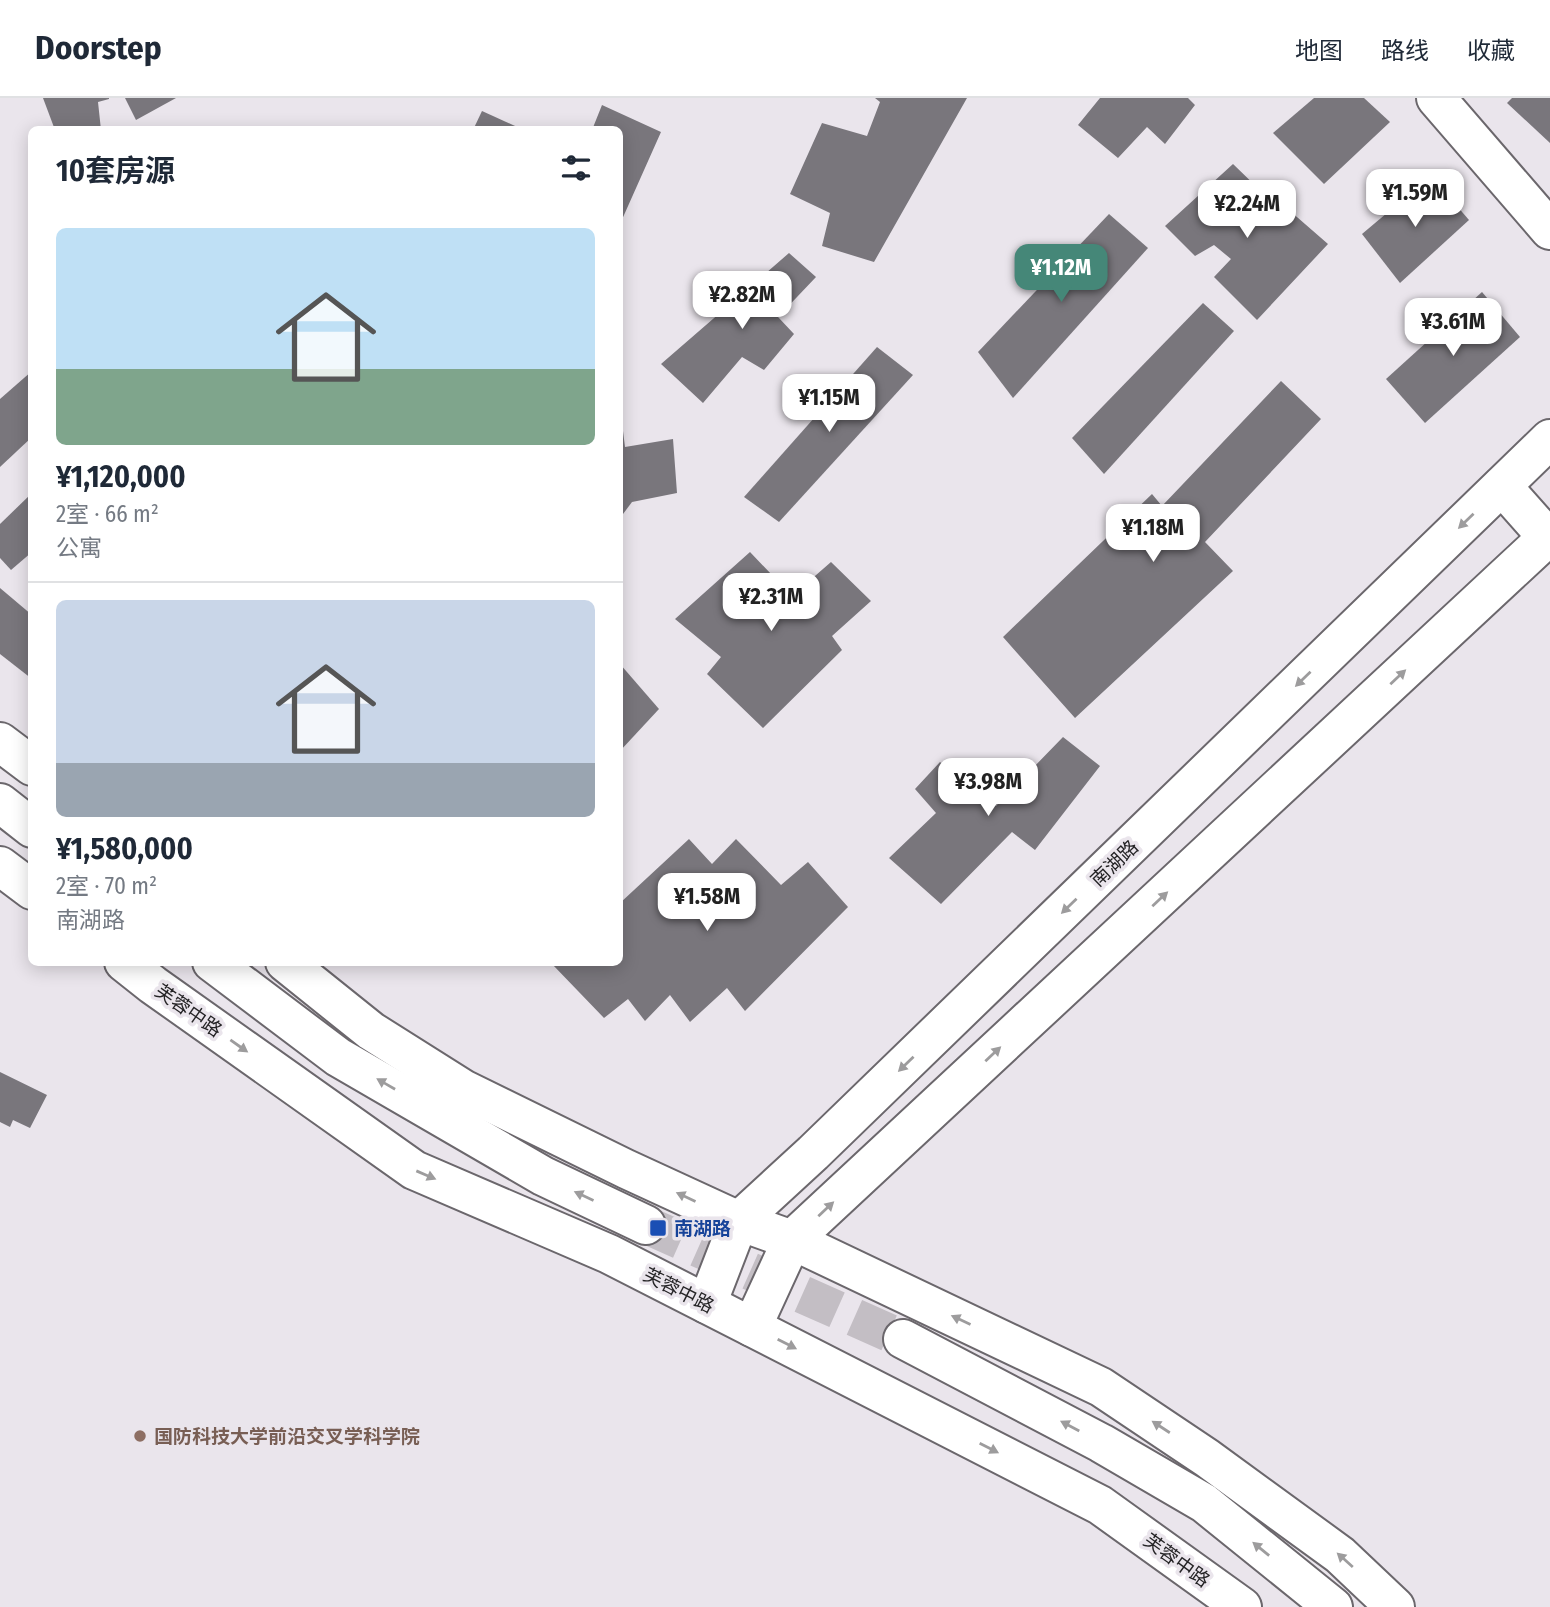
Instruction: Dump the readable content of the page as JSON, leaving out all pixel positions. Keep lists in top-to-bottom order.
{
  "streets": {
    "main road": ["南湖路", "芙蓉中路"]
  },
  "crossings": [
    ["南湖路", "芙蓉中路"]
  ],
  "places": {
    "transit": ["南湖路"],
    "other": ["国防科技大学前沿交叉学科学院"]
  },
  "page": {
    "header": "Doorstep",
    "nav": ["地图", "路线", "收藏"],
    "heading": "10套房源",
    "price": [
      "¥1.59M",
      "¥2.24M",
      "¥1.12M",
      "¥2.82M",
      "¥3.61M",
      "¥1.15M",
      "¥1.18M",
      "¥2.31M",
      "¥3.98M",
      "¥1.58M"
    ],
    "list": [
      {
        "name": "¥1,120,000",
        "note": "2室 · 66 m² · 公寓"
      },
      {
        "name": "¥1,580,000",
        "note": "2室 · 70 m² · 南湖路"
      }
    ]
  }
}
